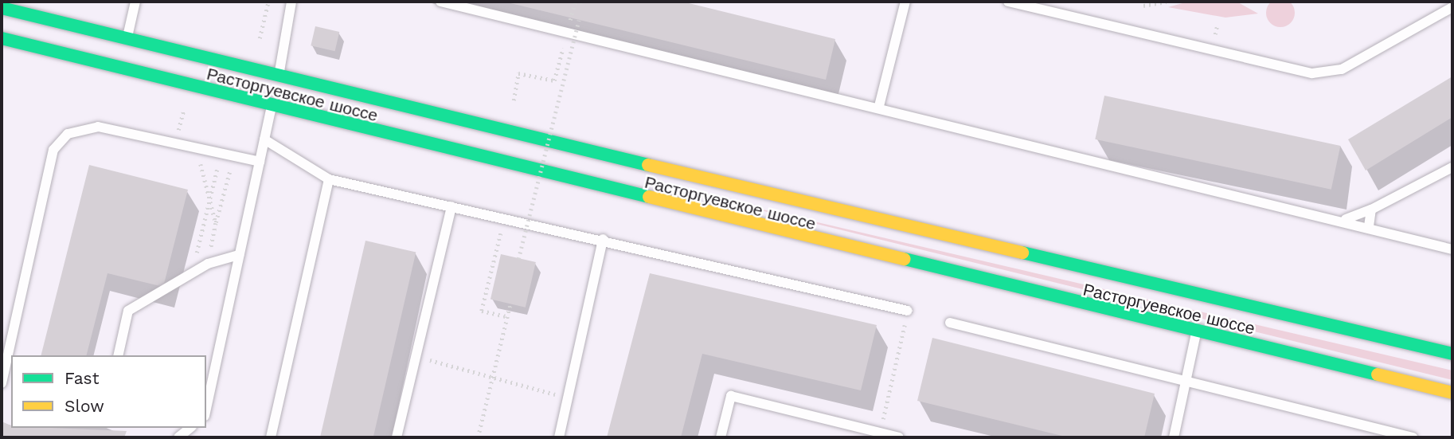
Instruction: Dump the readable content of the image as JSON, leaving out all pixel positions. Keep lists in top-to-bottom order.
{
  "streets": {
    "main road": ["Расторгуевское шоссе"]
  },
  "legend": ["Fast", "Slow"]
}
